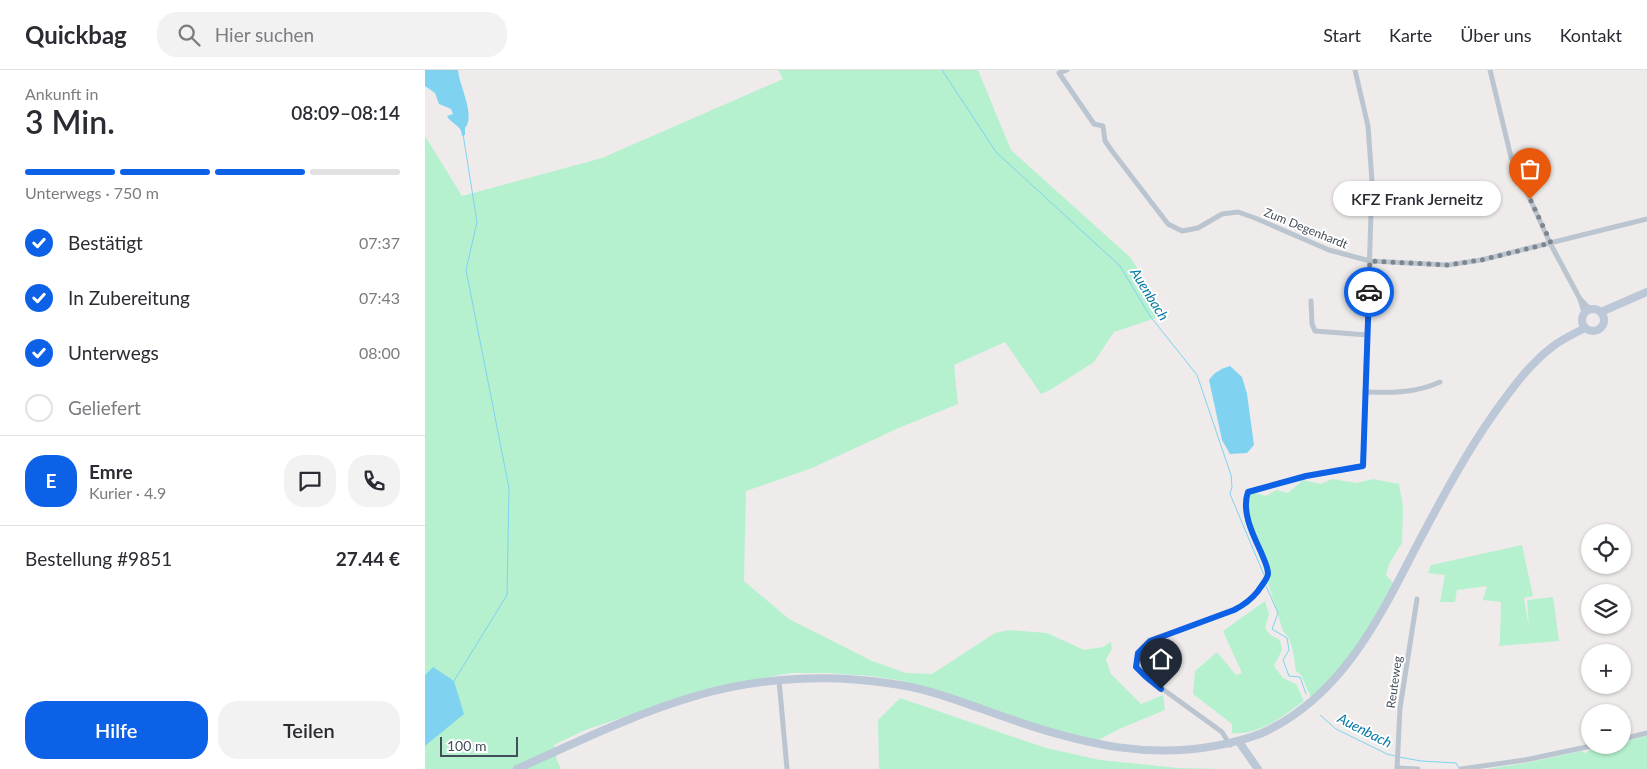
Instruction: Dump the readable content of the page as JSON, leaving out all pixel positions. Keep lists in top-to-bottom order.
{
  "streets": {
    "street": ["Zum Degenhardt", "Reuteweg"]
  },
  "water": ["Auenbach"],
  "places": ["KFZ Frank Jerneitz"],
  "scale_bar": "100 m",
  "page": {
    "header": "Quickbag",
    "search": "Hier suchen",
    "nav": [
      "Start",
      "Karte",
      "Über uns",
      "Kontakt"
    ],
    "heading": ["3 Min.", "Ankunft in", "08:09–08:14"],
    "panel": [
      "Emre",
      "Kurier · 4.9",
      "Bestellung #9851",
      "27.44 €"
    ],
    "bar": "Unterwegs · 750 m",
    "bubble": "KFZ Frank Jerneitz",
    "list": [
      ["Bestätigt", "07:37"],
      ["In Zubereitung", "07:43"],
      ["Unterwegs", "08:00"],
      "Geliefert"
    ],
    "round": "E",
    "map_buttons": ["+", "−"],
    "buttons": ["Hilfe", "Teilen"],
    "scale": "100 m"
  }
}
